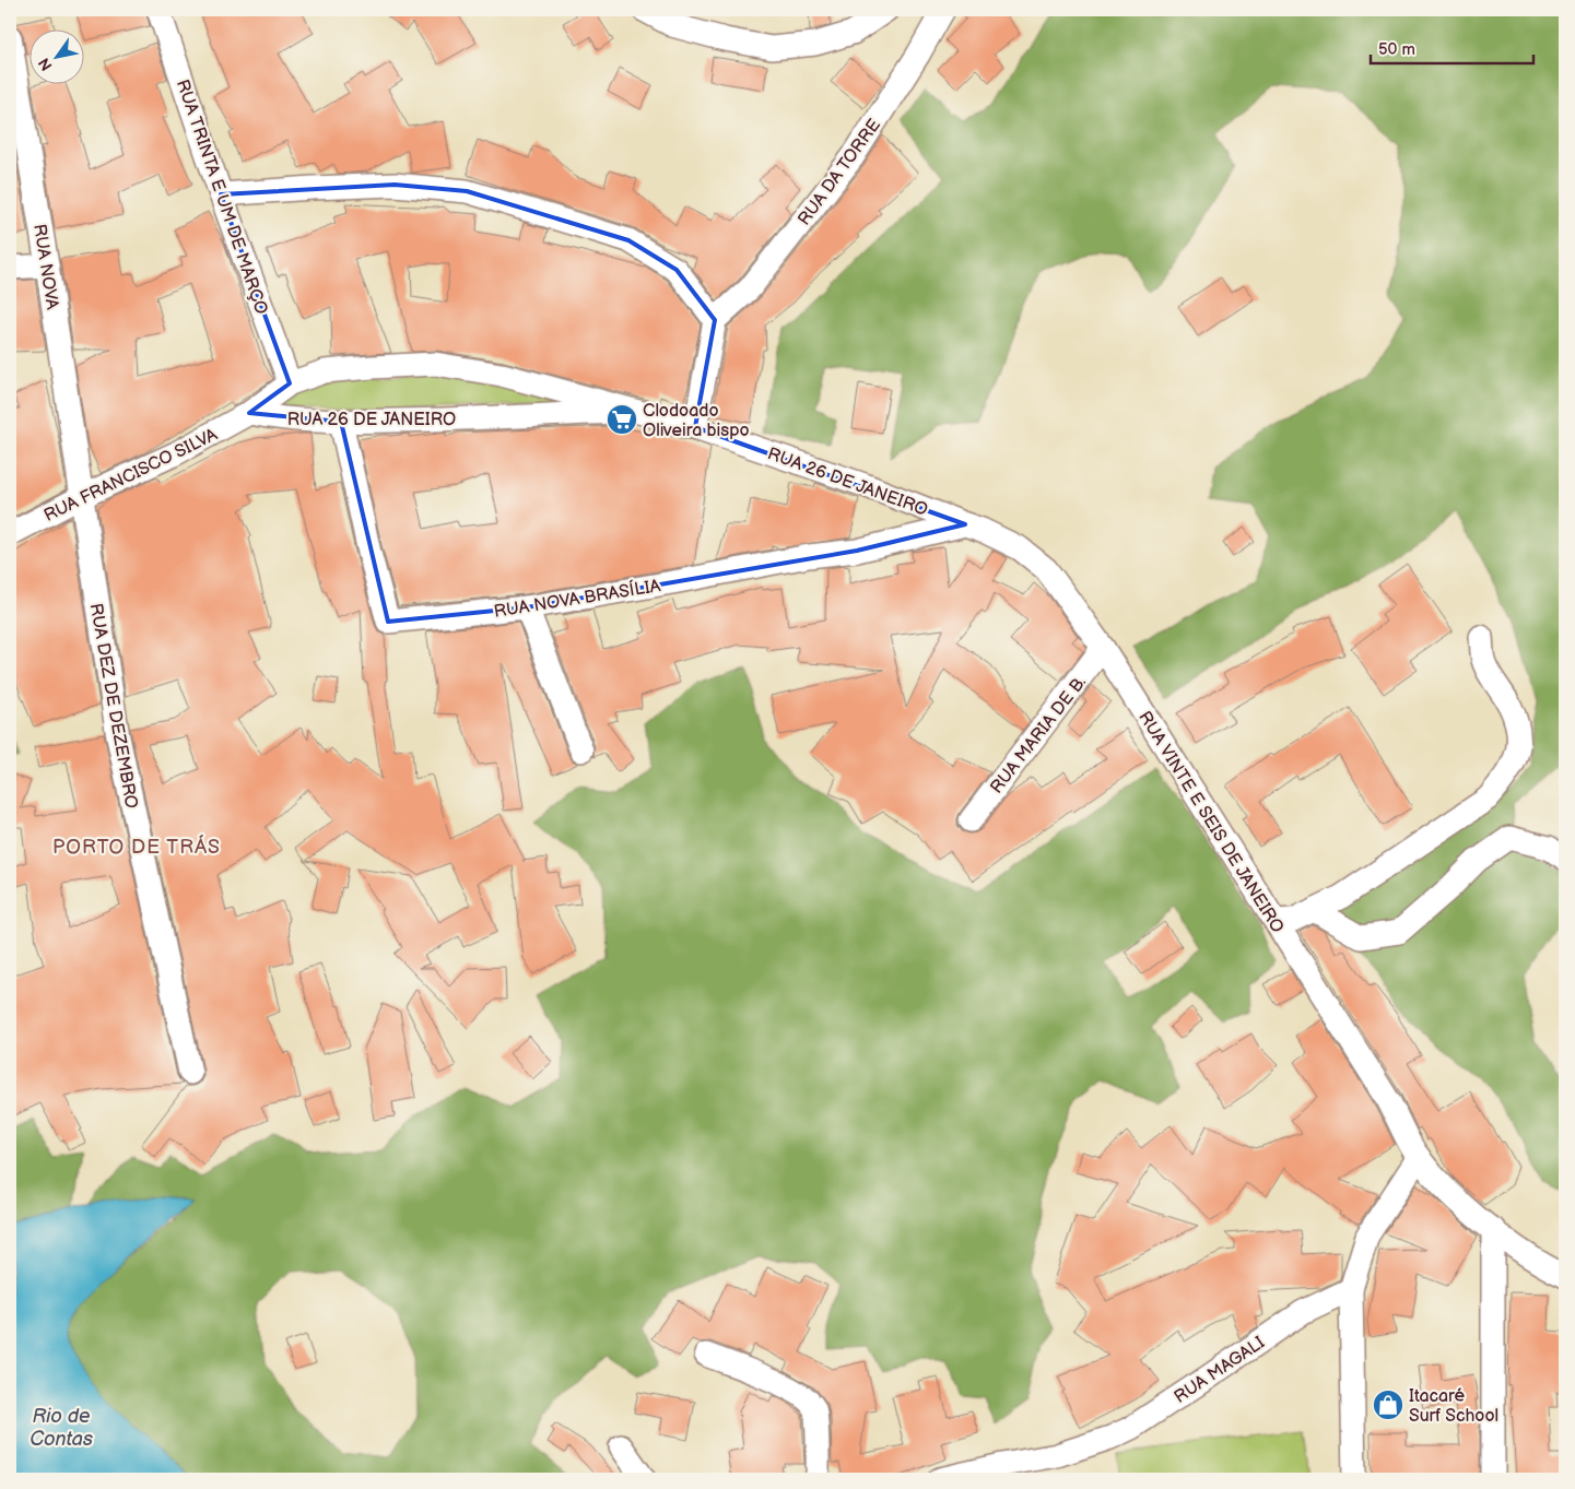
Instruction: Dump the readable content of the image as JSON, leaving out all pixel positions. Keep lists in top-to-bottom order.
{
  "streets": {
    "street": [
      "RUA DA TORRE",
      "RUA TRINTA E UM DE MARÇO",
      "RUA NOVA",
      "RUA 26 DE JANEIRO",
      "RUA FRANCISCO SILVA",
      "RUA NOVA BRASÍLIA",
      "RUA DEZ DE DEZEMBRO",
      "RUA MARIA DE B.",
      "RUA VINTE E SEIS DE JANEIRO",
      "RUA MAGALI"
    ]
  },
  "crossings": [
    ["RUA TRINTA E UM DE MARÇO", "RUA 26 DE JANEIRO"],
    ["RUA NOVA", "RUA FRANCISCO SILVA"],
    ["RUA NOVA", "RUA DEZ DE DEZEMBRO"],
    ["RUA 26 DE JANEIRO", "RUA FRANCISCO SILVA"],
    ["RUA 26 DE JANEIRO", "RUA NOVA BRASÍLIA"],
    ["RUA 26 DE JANEIRO", "RUA VINTE E SEIS DE JANEIRO"],
    ["RUA FRANCISCO SILVA", "RUA DEZ DE DEZEMBRO"],
    ["RUA NOVA BRASÍLIA", "RUA VINTE E SEIS DE JANEIRO"],
    ["RUA MARIA DE B.", "RUA VINTE E SEIS DE JANEIRO"]
  ],
  "districts": ["PORTO DE TRÁS"],
  "water": ["Rio de Contas"],
  "places": {
    "supermarket": ["Clodoado Oliveira bispo"],
    "shop": ["Itacaré Surf School"]
  },
  "scale_bar": "50 m",
  "north": "bottom left"
}
